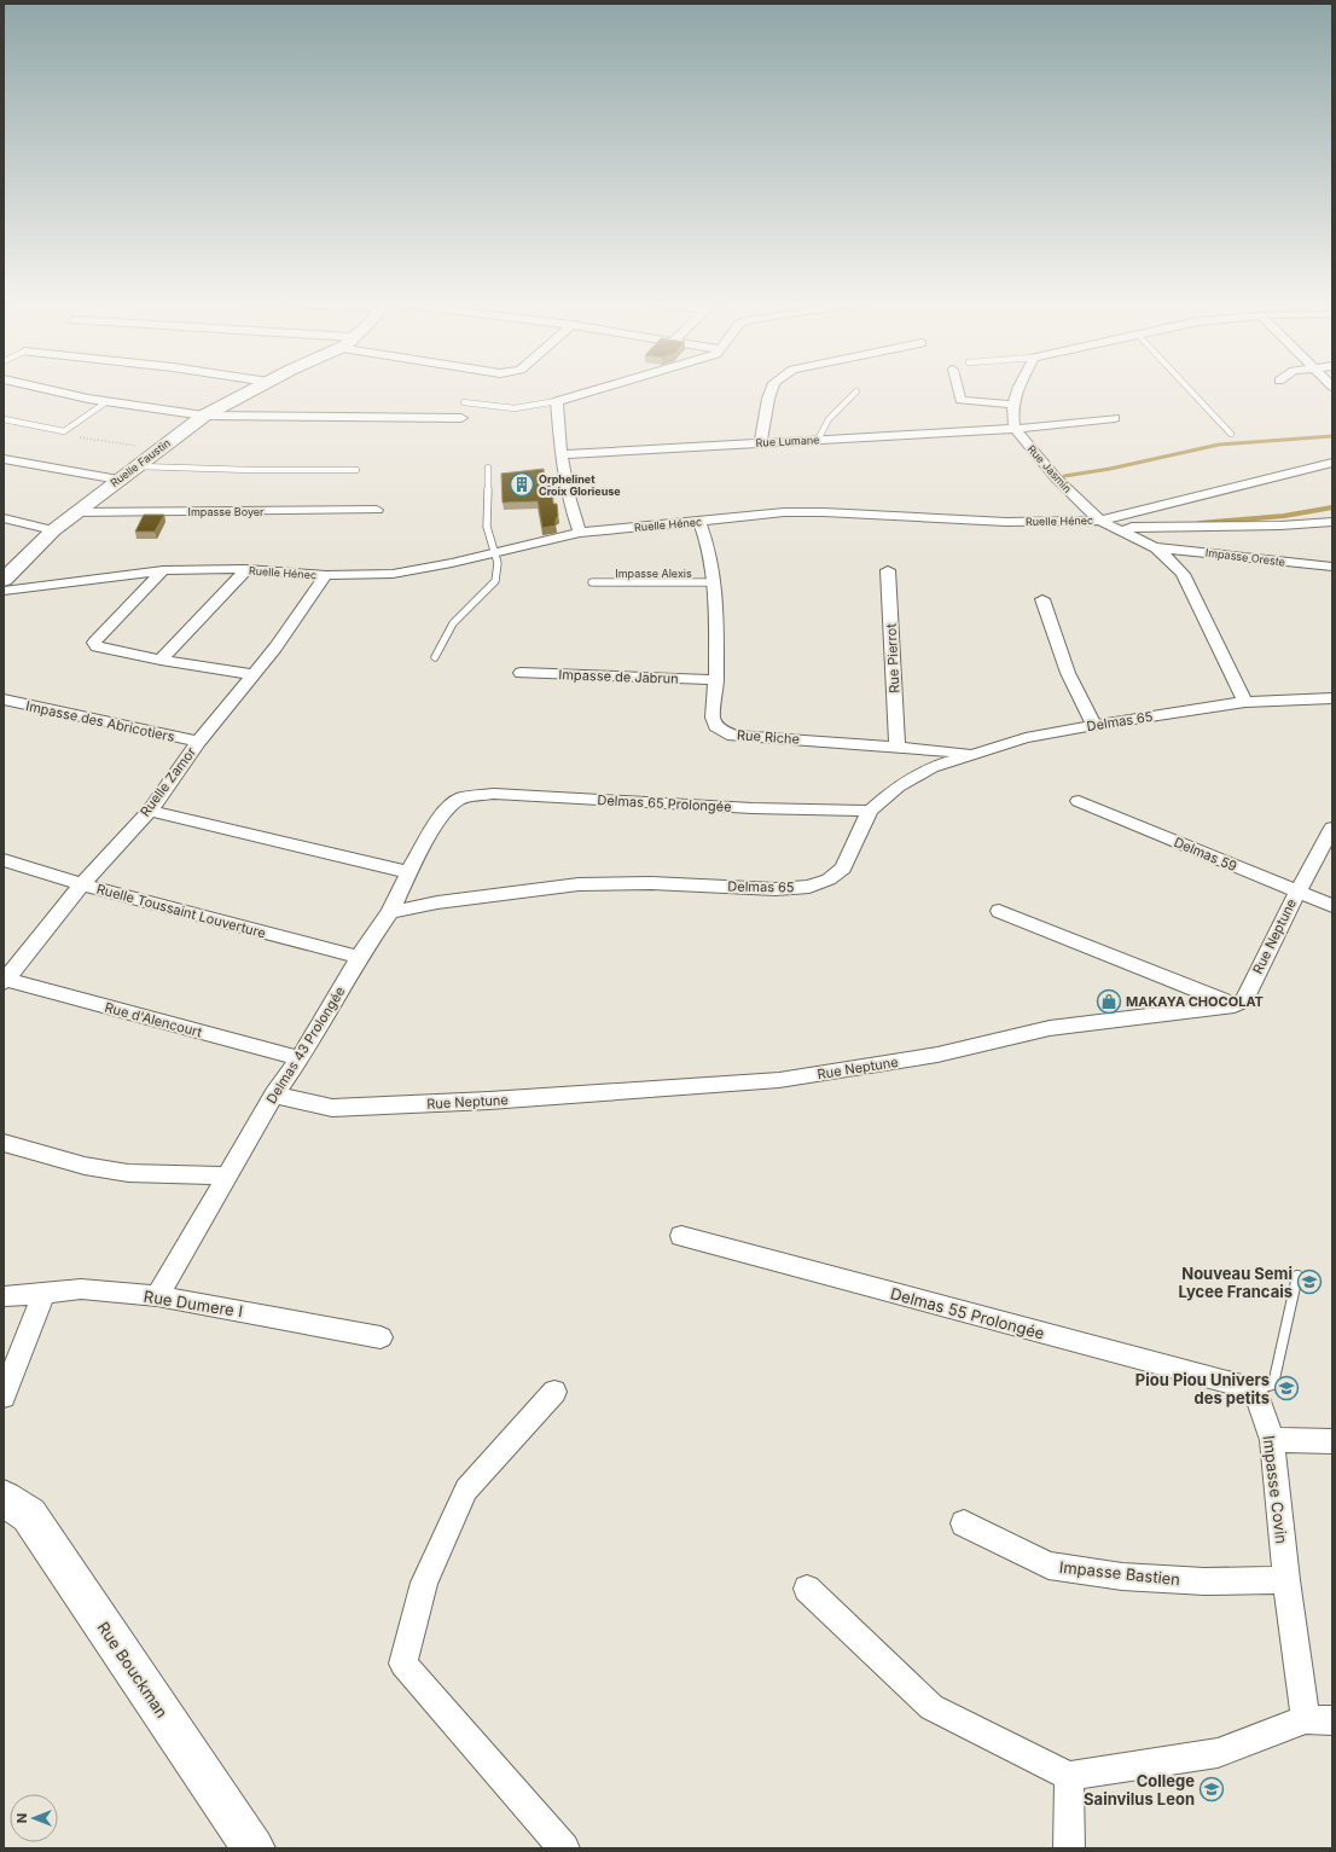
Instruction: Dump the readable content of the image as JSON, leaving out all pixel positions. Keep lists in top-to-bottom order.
{
  "streets": {
    "street": [
      "Rue Lumane",
      "Ruelle Faustin",
      "Rue Jasmin",
      "Impasse Boyer",
      "Ruelle Hénec",
      "Impasse Oreste",
      "Rue Pierrot",
      "Impasse de Jabrun",
      "Impasse des Abricotiers",
      "Delmas 65",
      "Rue Riche",
      "Ruelle Zamor",
      "Delmas 65 Prolongée",
      "Delmas 59",
      "Ruelle Toussaint Louverture",
      "Rue Neptune",
      "Rue d'Alencourt",
      "Delmas 43 Prolongée",
      "Rue Dumere I",
      "Delmas 55 Prolongée",
      "Impasse Covin",
      "Impasse Bastien",
      "Rue Bouckman"
    ],
    "lane": ["Impasse Alexis"]
  },
  "crossings": [
    ["Rue Lumane", "Rue Jasmin"],
    ["Ruelle Faustin", "Impasse Boyer"],
    ["Rue Jasmin", "Ruelle Hénec"],
    ["Rue Jasmin", "Impasse Oreste"],
    ["Rue Jasmin", "Delmas 65"],
    ["Ruelle Hénec", "Rue Riche"],
    ["Ruelle Hénec", "Ruelle Zamor"],
    ["Impasse Alexis", "Rue Riche"],
    ["Rue Pierrot", "Rue Riche"],
    ["Impasse de Jabrun", "Rue Riche"],
    ["Impasse des Abricotiers", "Ruelle Zamor"],
    ["Delmas 65", "Rue Riche"],
    ["Delmas 65", "Delmas 65 Prolongée"],
    ["Delmas 65", "Delmas 43 Prolongée"],
    ["Ruelle Zamor", "Ruelle Toussaint Louverture"],
    ["Ruelle Zamor", "Rue d'Alencourt"],
    ["Delmas 65 Prolongée", "Delmas 43 Prolongée"],
    ["Delmas 59", "Rue Neptune"],
    ["Ruelle Toussaint Louverture", "Delmas 43 Prolongée"],
    ["Rue Neptune", "Delmas 43 Prolongée"],
    ["Rue d'Alencourt", "Delmas 43 Prolongée"],
    ["Delmas 43 Prolongée", "Rue Dumere I"],
    ["Delmas 55 Prolongée", "Impasse Covin"],
    ["Impasse Covin", "Impasse Bastien"]
  ],
  "places": {
    "building": ["Orphelinet Croix Glorieuse"],
    "shop": ["MAKAYA CHOCOLAT"],
    "school or university": ["Nouveau Semi Lycee Francais", "Piou Piou Univers des petits", "College Sainvilus Leon"]
  },
  "north": "left"
}
